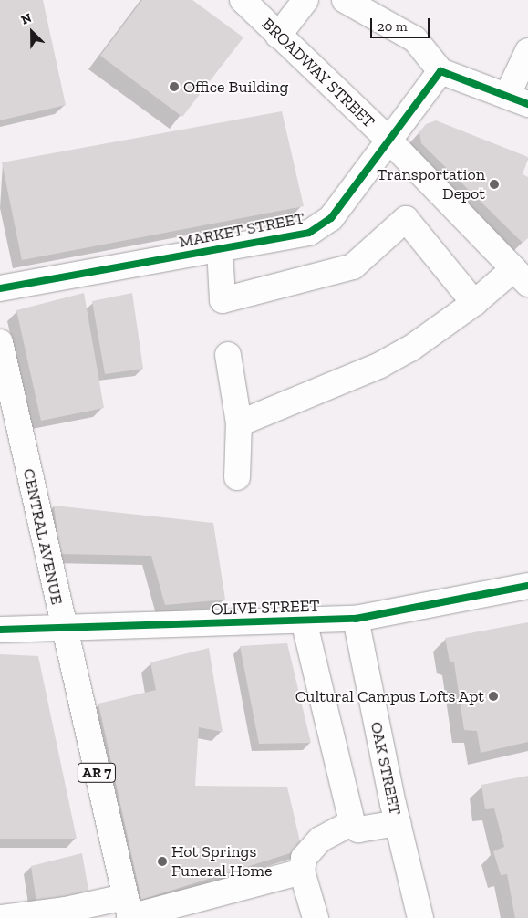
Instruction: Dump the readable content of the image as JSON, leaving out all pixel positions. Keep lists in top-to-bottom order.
{
  "streets": {
    "street": [
      "BROADWAY STREET",
      "MARKET STREET",
      "CENTRAL AVENUE",
      "OLIVE STREET",
      "OAK STREET",
      "AR 7"
    ]
  },
  "crossings": [
    ["BROADWAY STREET", "MARKET STREET"],
    ["CENTRAL AVENUE", "OLIVE STREET"],
    ["OLIVE STREET", "OAK STREET"]
  ],
  "places": [
    "Office Building",
    "Transportation Depot",
    "Cultural Campus Lofts Apt",
    "Hot Springs Funeral Home"
  ],
  "scale_bar": "20 m",
  "north": "top left"
}
